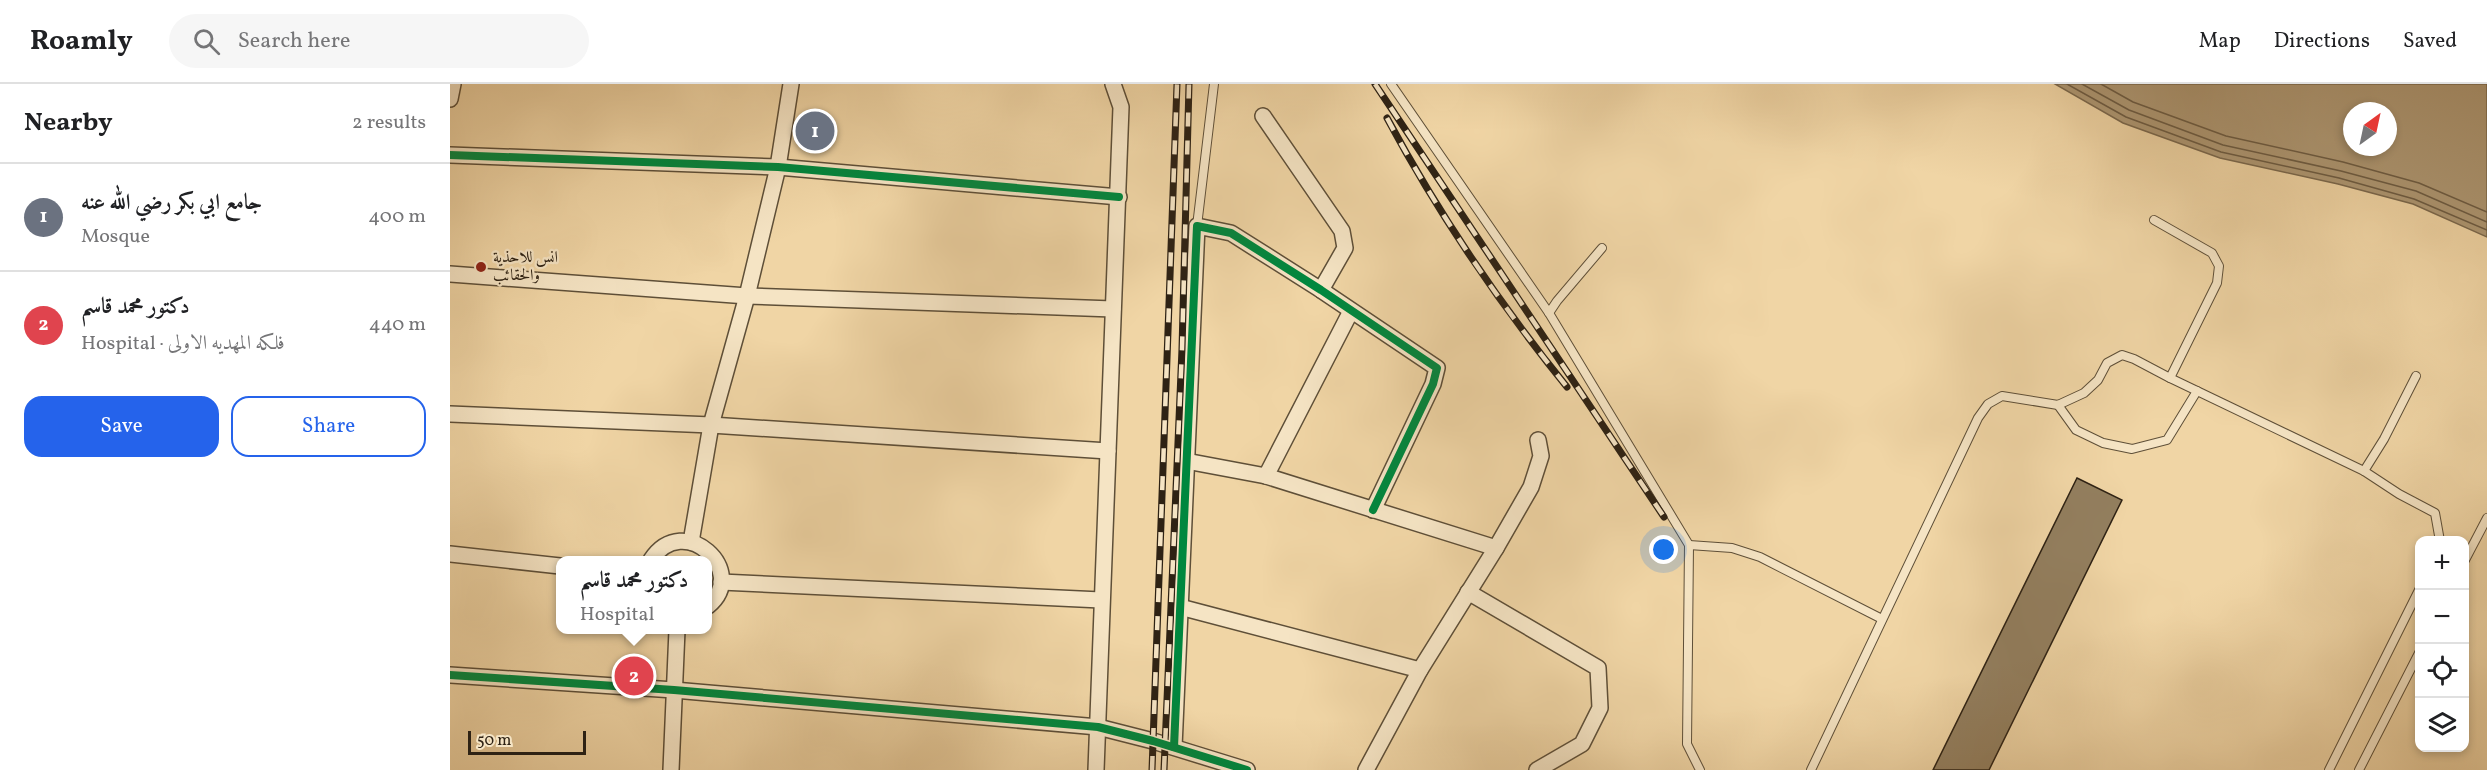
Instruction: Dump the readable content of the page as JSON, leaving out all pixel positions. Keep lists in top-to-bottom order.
{
  "places": ["انس للاحذية والحقائب"],
  "scale_bar": "50 m",
  "north": "top right",
  "page": {
    "header": "Roamly",
    "search": "Search here",
    "nav": ["Map", "Directions", "Saved"],
    "heading": ["Nearby", "2 results"],
    "pins": ["1", "2"],
    "list": [
      {
        "mark": "1",
        "name": "جامع ابي بكر رضي الله عنه",
        "note": "Mosque",
        "value": "400 m"
      },
      {
        "mark": "2",
        "name": "دكتور محمد قاسم",
        "note": "Hospital · فلكه المهديه الاولى",
        "value": "440 m"
      }
    ],
    "buttons": ["Save", "Share"],
    "map_buttons": ["+", "−"],
    "popup": ["دكتور محمد قاسم", "Hospital"],
    "scale": "50 m"
  }
}
